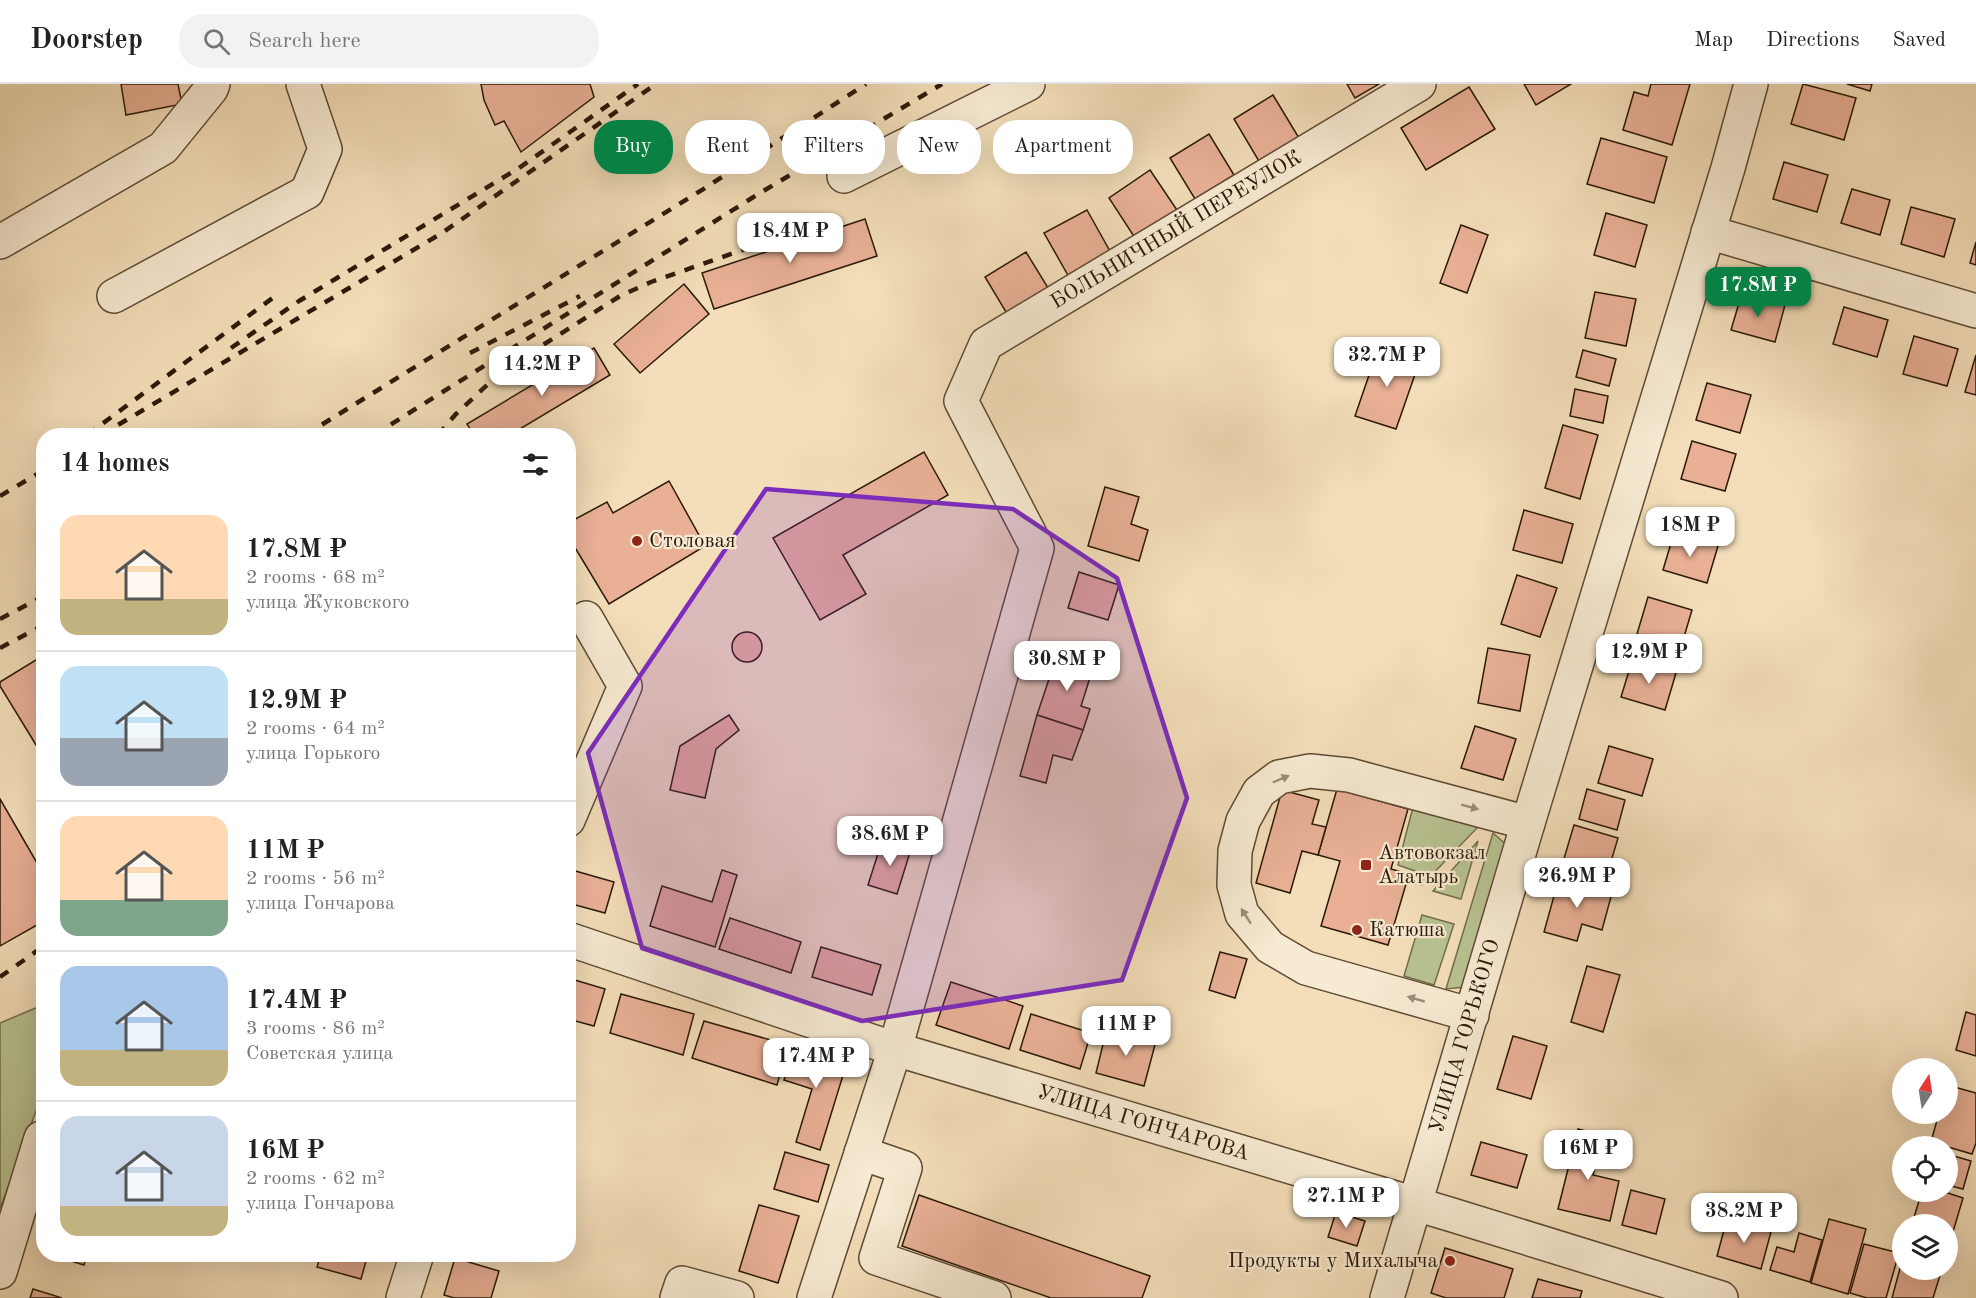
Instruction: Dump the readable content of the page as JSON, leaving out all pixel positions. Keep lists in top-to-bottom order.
{
  "streets": {
    "street": ["БОЛЬНИЧНЫЙ ПЕРЕУЛОК", "УЛИЦА ГОРЬКОГО", "УЛИЦА ГОНЧАРОВА"]
  },
  "crossings": [
    ["БОЛЬНИЧНЫЙ ПЕРЕУЛОК", "УЛИЦА ГОНЧАРОВА"],
    ["УЛИЦА ГОРЬКОГО", "УЛИЦА ГОНЧАРОВА"]
  ],
  "places": {
    "other": ["Столовая", "Катюша", "Продукты у Михалыча"],
    "transit": ["Автовокзал Алатырь"]
  },
  "north": "top",
  "page": {
    "header": "Doorstep",
    "search": "Search here",
    "nav": ["Map", "Directions", "Saved"],
    "chip": [
      "Buy",
      "Rent",
      "Filters",
      "New",
      "Apartment"
    ],
    "price": [
      "18.4M ₽",
      "17.8M ₽",
      "32.7M ₽",
      "14.2M ₽",
      "18M ₽",
      "12.9M ₽",
      "30.8M ₽",
      "38.6M ₽",
      "26.9M ₽",
      "11M ₽",
      "17.4M ₽",
      "16M ₽",
      "27.1M ₽",
      "38.2M ₽"
    ],
    "heading": "14 homes",
    "list": [
      {
        "name": "17.8M ₽",
        "note": "2 rooms · 68 m² · улица Жуковского"
      },
      {
        "name": "12.9M ₽",
        "note": "2 rooms · 64 m² · улица Горького"
      },
      {
        "name": "11M ₽",
        "note": "2 rooms · 56 m² · улица Гончарова"
      },
      {
        "name": "17.4M ₽",
        "note": "3 rooms · 86 m² · Советская улица"
      },
      {
        "name": "16M ₽",
        "note": "2 rooms · 62 m² · улица Гончарова"
      }
    ]
  }
}
